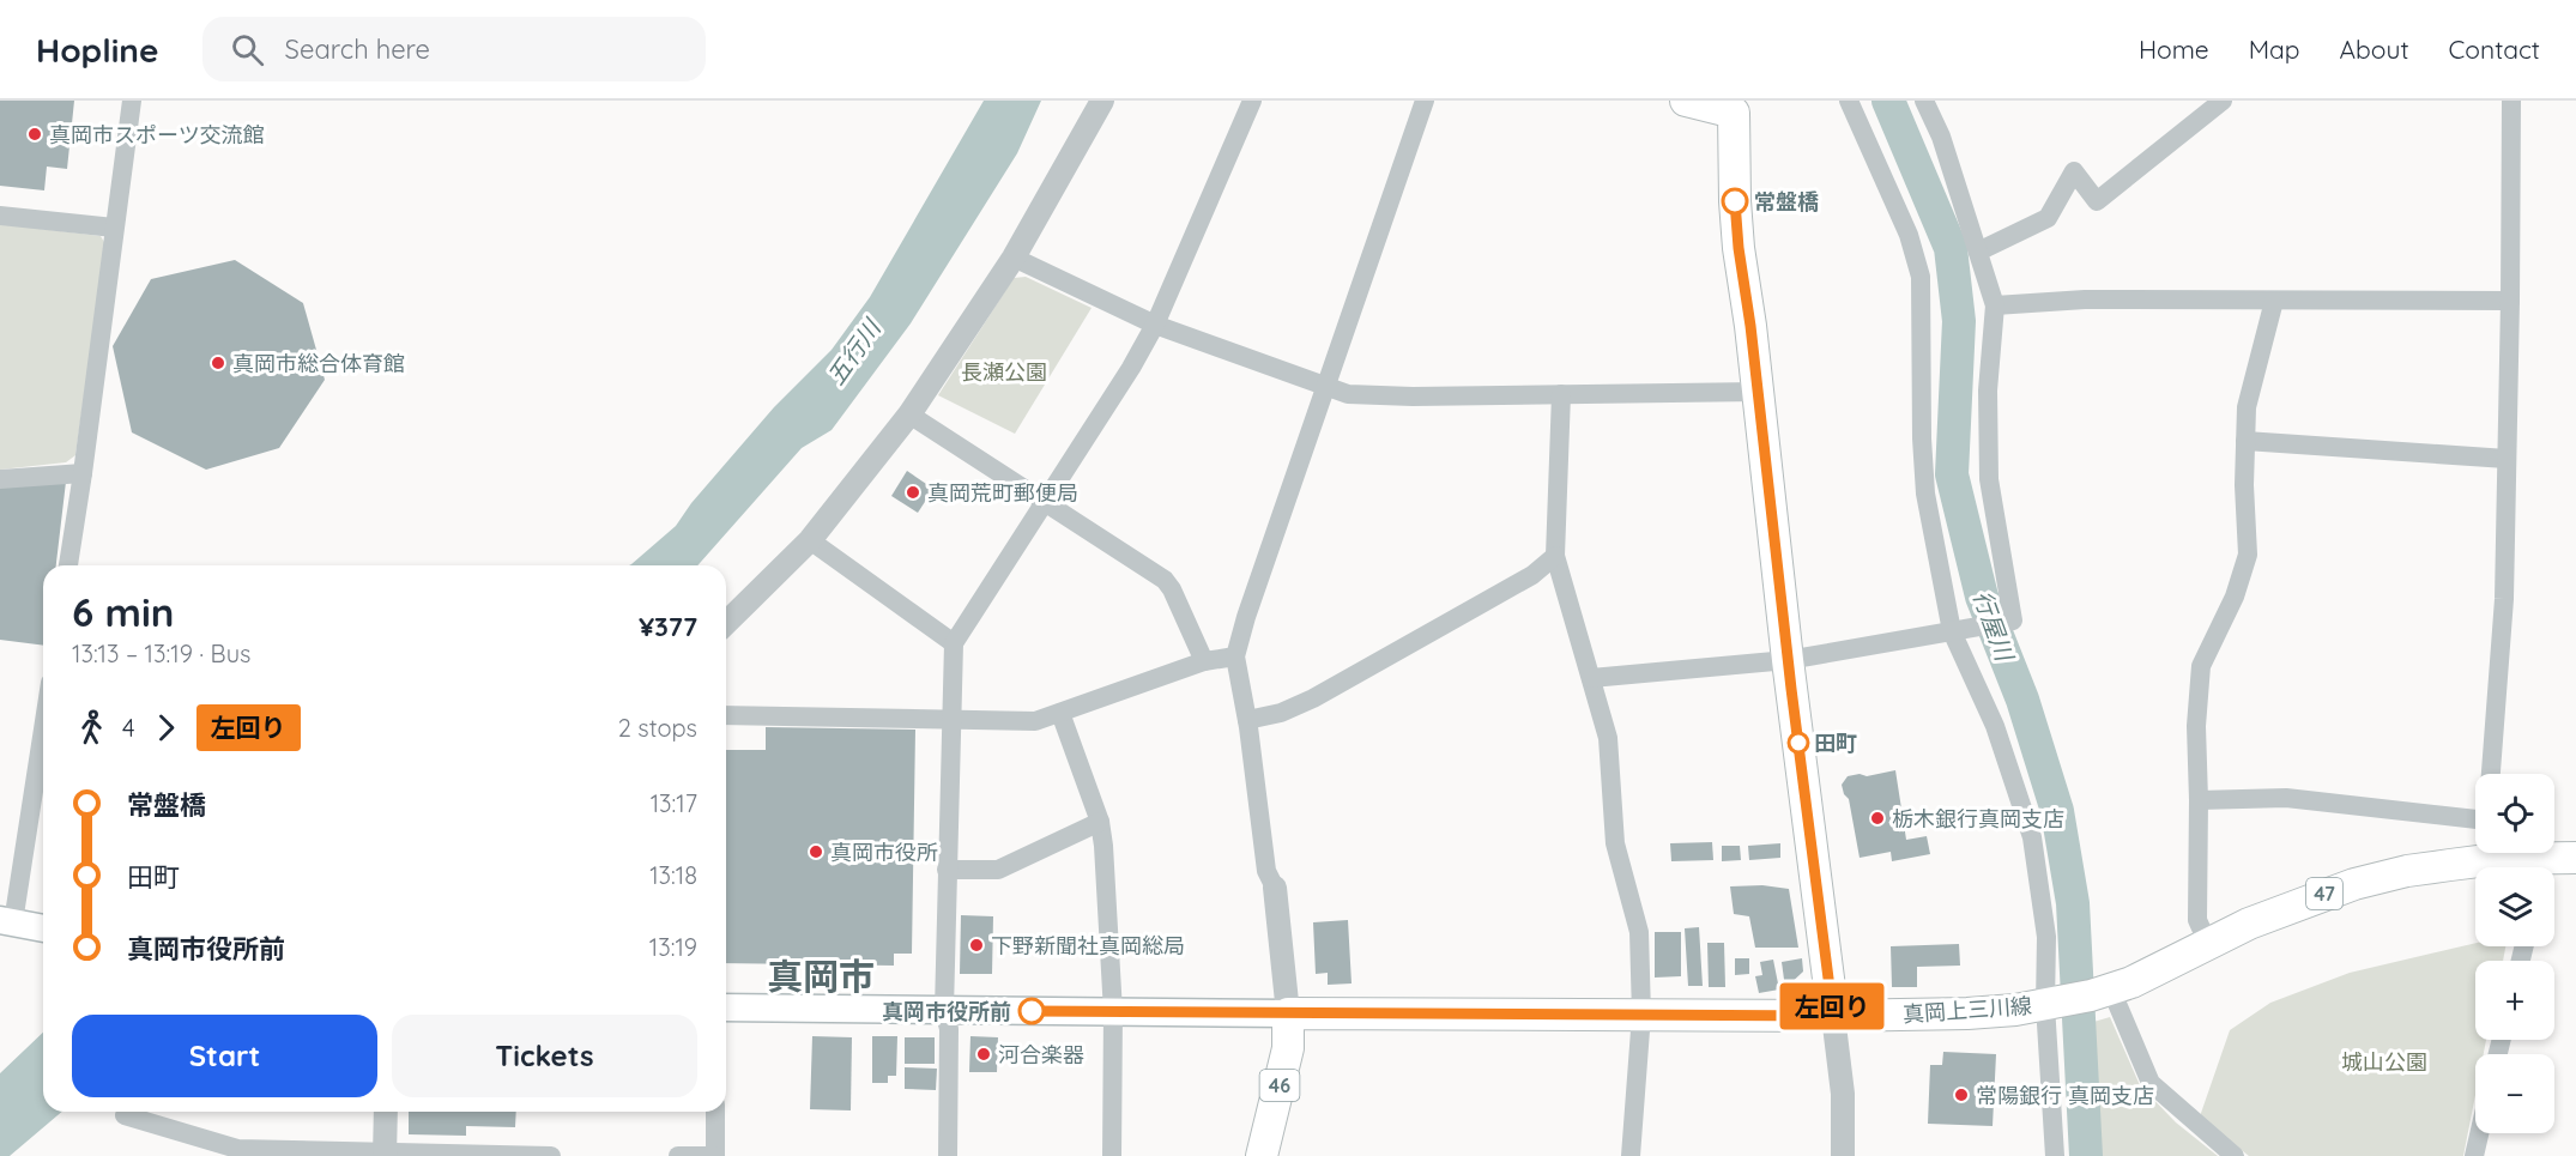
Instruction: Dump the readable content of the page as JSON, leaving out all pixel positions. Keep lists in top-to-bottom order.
{
  "streets": {
    "main road": ["47", "真岡上三川線", "46"]
  },
  "crossings": [
    ["真岡上三川線", "46"]
  ],
  "districts": ["真岡市"],
  "water": ["五行川", "行屋川"],
  "parks": ["長瀬公園", "城山公園"],
  "places": [
    "真岡市スポーツ交流館",
    "常盤橋",
    "真岡市総合体育館",
    "真岡荒町郵便局",
    "田町",
    "栃木銀行真岡支店",
    "真岡市役所",
    "下野新聞社真岡総局",
    "真岡市役所前",
    "河合楽器",
    "常陽銀行 真岡支店"
  ],
  "lines": ["bus line 左回り"],
  "page": {
    "header": "Hopline",
    "search": "Search here",
    "nav": [
      "Home",
      "Map",
      "About",
      "Contact"
    ],
    "on_map": "左回り",
    "heading": ["6 min", "13:13 – 13:19 · Bus", "¥377"],
    "legs": ["4", "左回り", "2 stops"],
    "list": [
      {
        "name": "常盤橋",
        "value": "13:17"
      },
      {
        "name": "田町",
        "value": "13:18"
      },
      {
        "name": "真岡市役所前",
        "value": "13:19"
      }
    ],
    "map_buttons": ["+", "−"],
    "buttons": ["Start", "Tickets"]
  }
}
